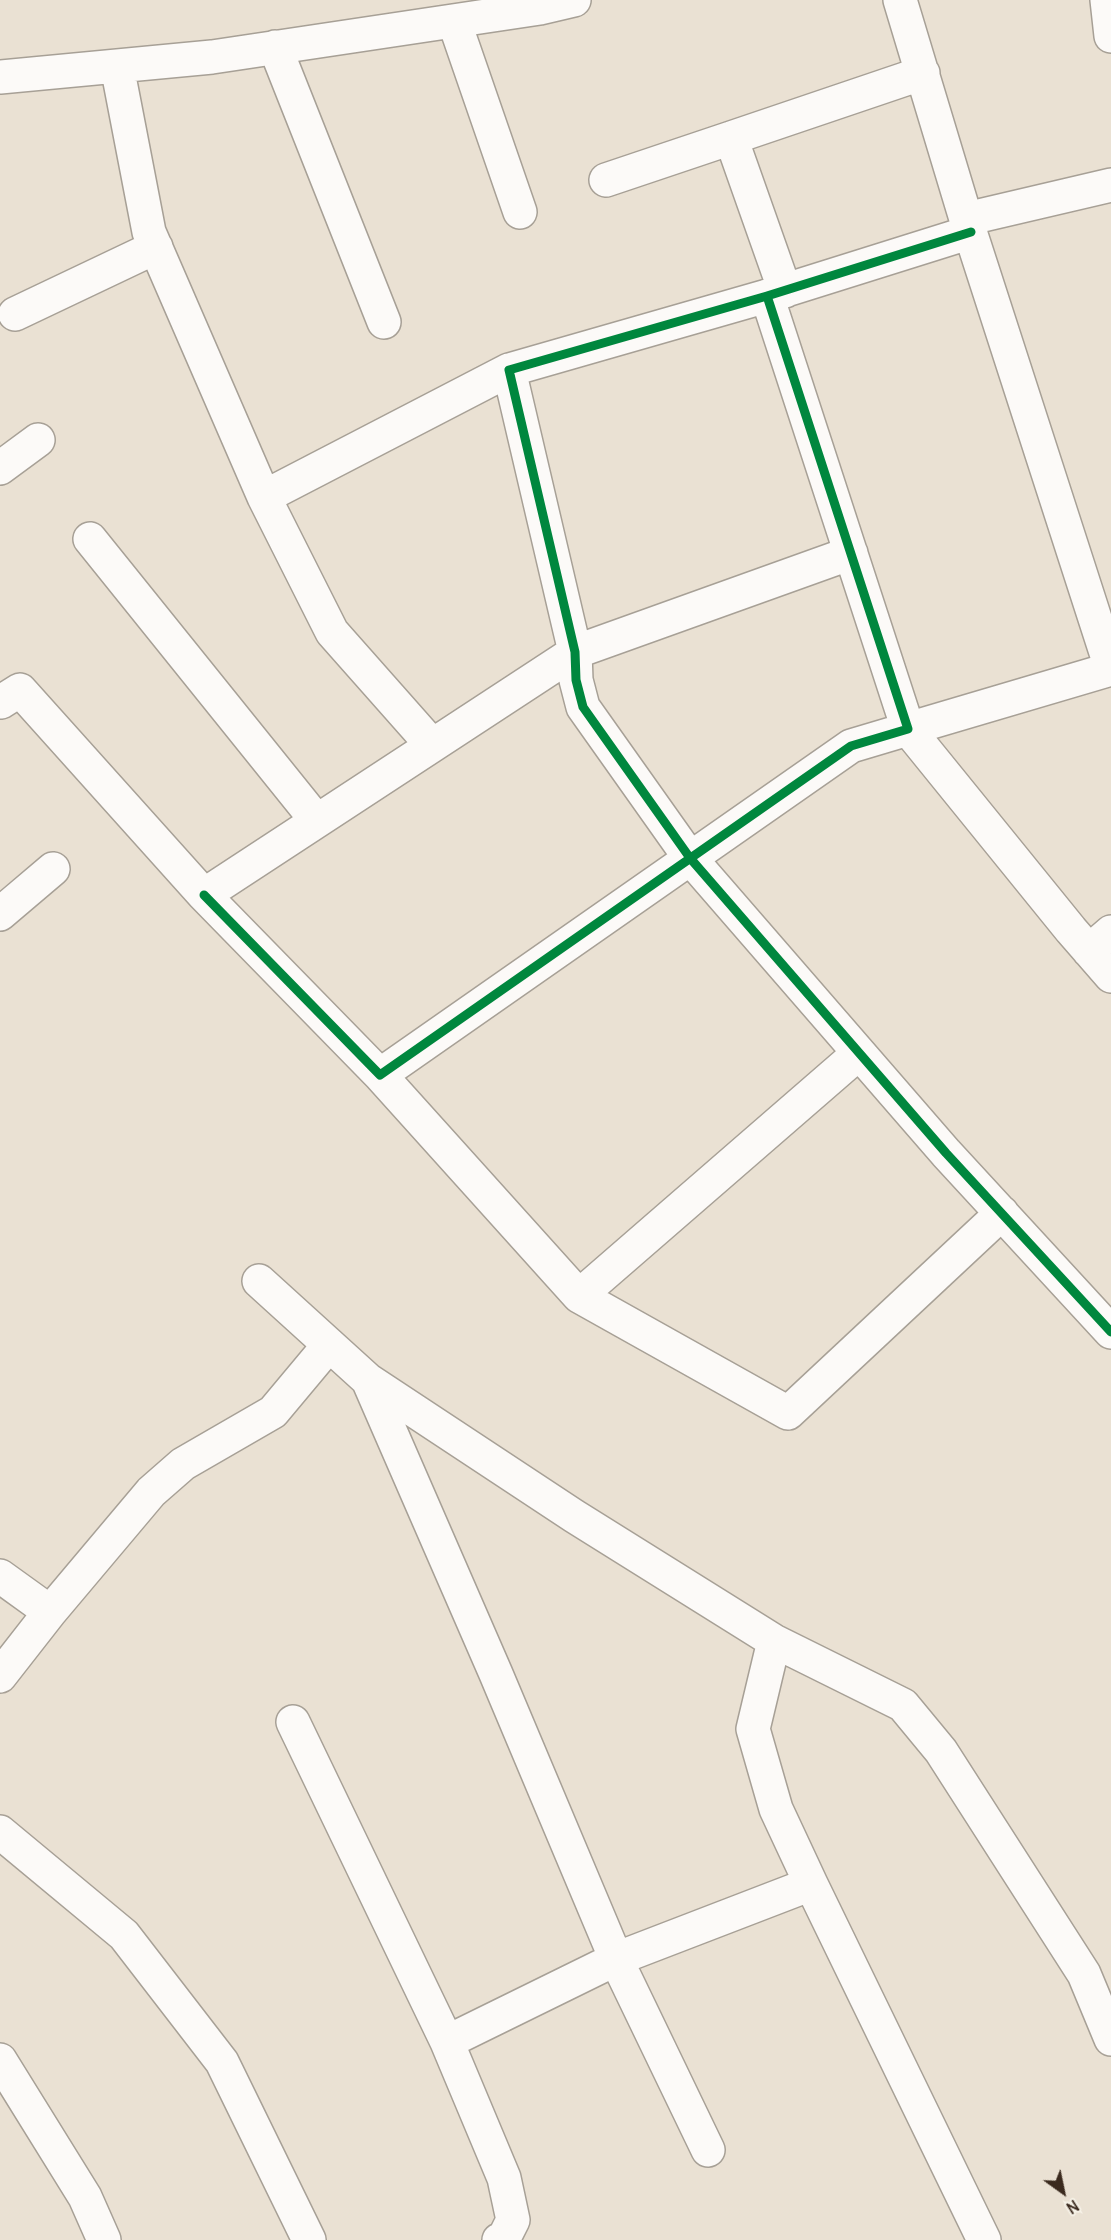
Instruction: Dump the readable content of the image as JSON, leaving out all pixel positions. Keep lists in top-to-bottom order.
{
  "north": "bottom right"
}
